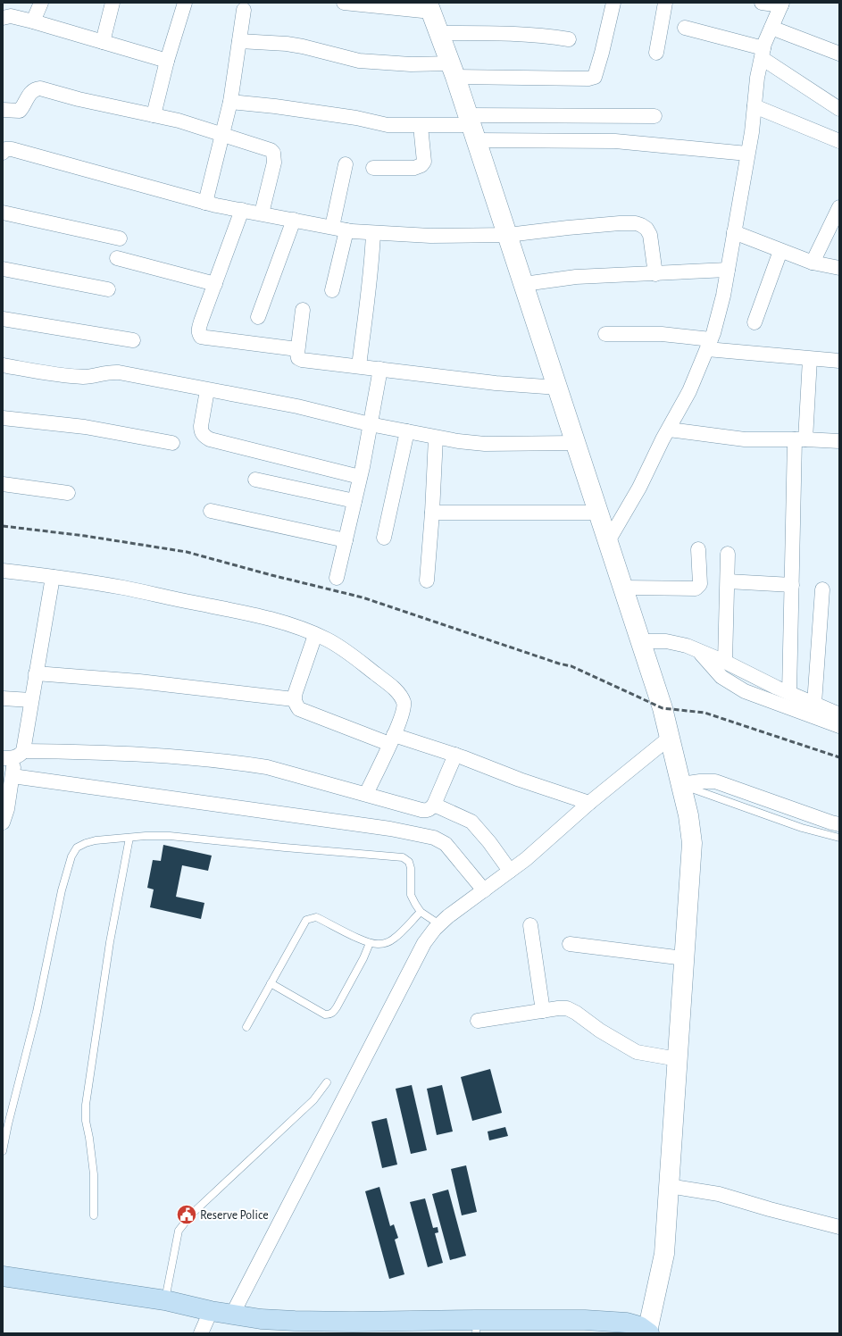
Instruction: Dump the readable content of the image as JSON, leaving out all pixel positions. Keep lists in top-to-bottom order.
{
  "places": {
    "public building": ["Reserve Police"]
  }
}
